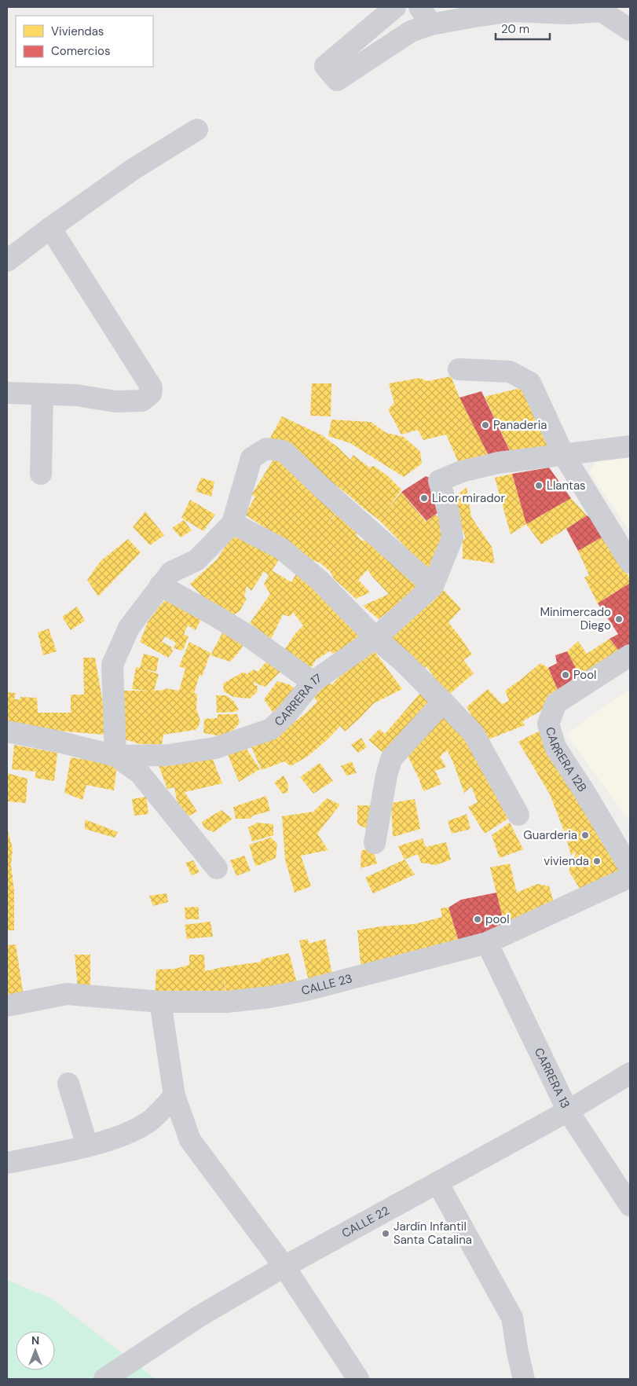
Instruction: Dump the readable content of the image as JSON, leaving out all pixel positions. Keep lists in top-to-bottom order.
{
  "streets": {
    "street": [
      "CARRERA 17",
      "CARRERA 12B",
      "CALLE 23",
      "CARRERA 13",
      "CALLE 22"
    ]
  },
  "crossings": [
    ["CALLE 23", "CARRERA 13"],
    ["CARRERA 13", "CALLE 22"]
  ],
  "places": [
    "Panaderia",
    "Llantas",
    "Licor mirador",
    "Minimercado Diego",
    "Pool",
    "Guarderia",
    "vivienda",
    "pool",
    "Jardín Infantil Santa Catalina"
  ],
  "legend": ["Viviendas", "Comercios"],
  "scale_bar": "20 m",
  "north": "top"
}
